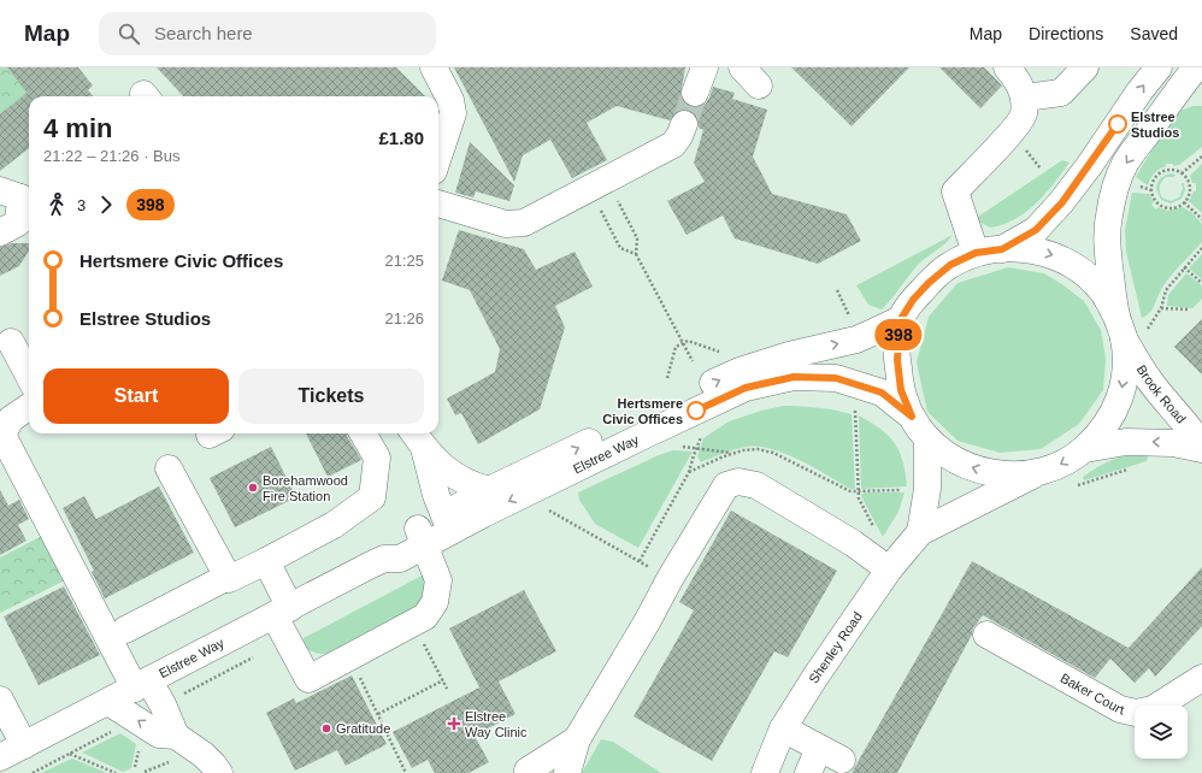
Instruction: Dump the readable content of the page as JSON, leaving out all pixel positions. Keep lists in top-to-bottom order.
{
  "streets": {
    "main road": [
      "Brook Road",
      "Elstree Way",
      "Shenley Road",
      "Baker Court"
    ]
  },
  "places": {
    "other": [
      "Elstree Studios",
      "Hertsmere Civic Offices",
      "Borehamwood Fire Station",
      "Gratitude"
    ],
    "health": ["Elstree Way Clinic"]
  },
  "lines": ["bus line 398"],
  "page": {
    "header": "Map",
    "search": "Search here",
    "nav": ["Map", "Directions", "Saved"],
    "on_map": "398",
    "heading": ["4 min", "21:22 – 21:26 · Bus", "£1.80"],
    "legs": ["3", "398"],
    "list": [
      {
        "name": "Hertsmere Civic Offices",
        "value": "21:25"
      },
      {
        "name": "Elstree Studios",
        "value": "21:26"
      }
    ],
    "buttons": ["Start", "Tickets"]
  }
}
